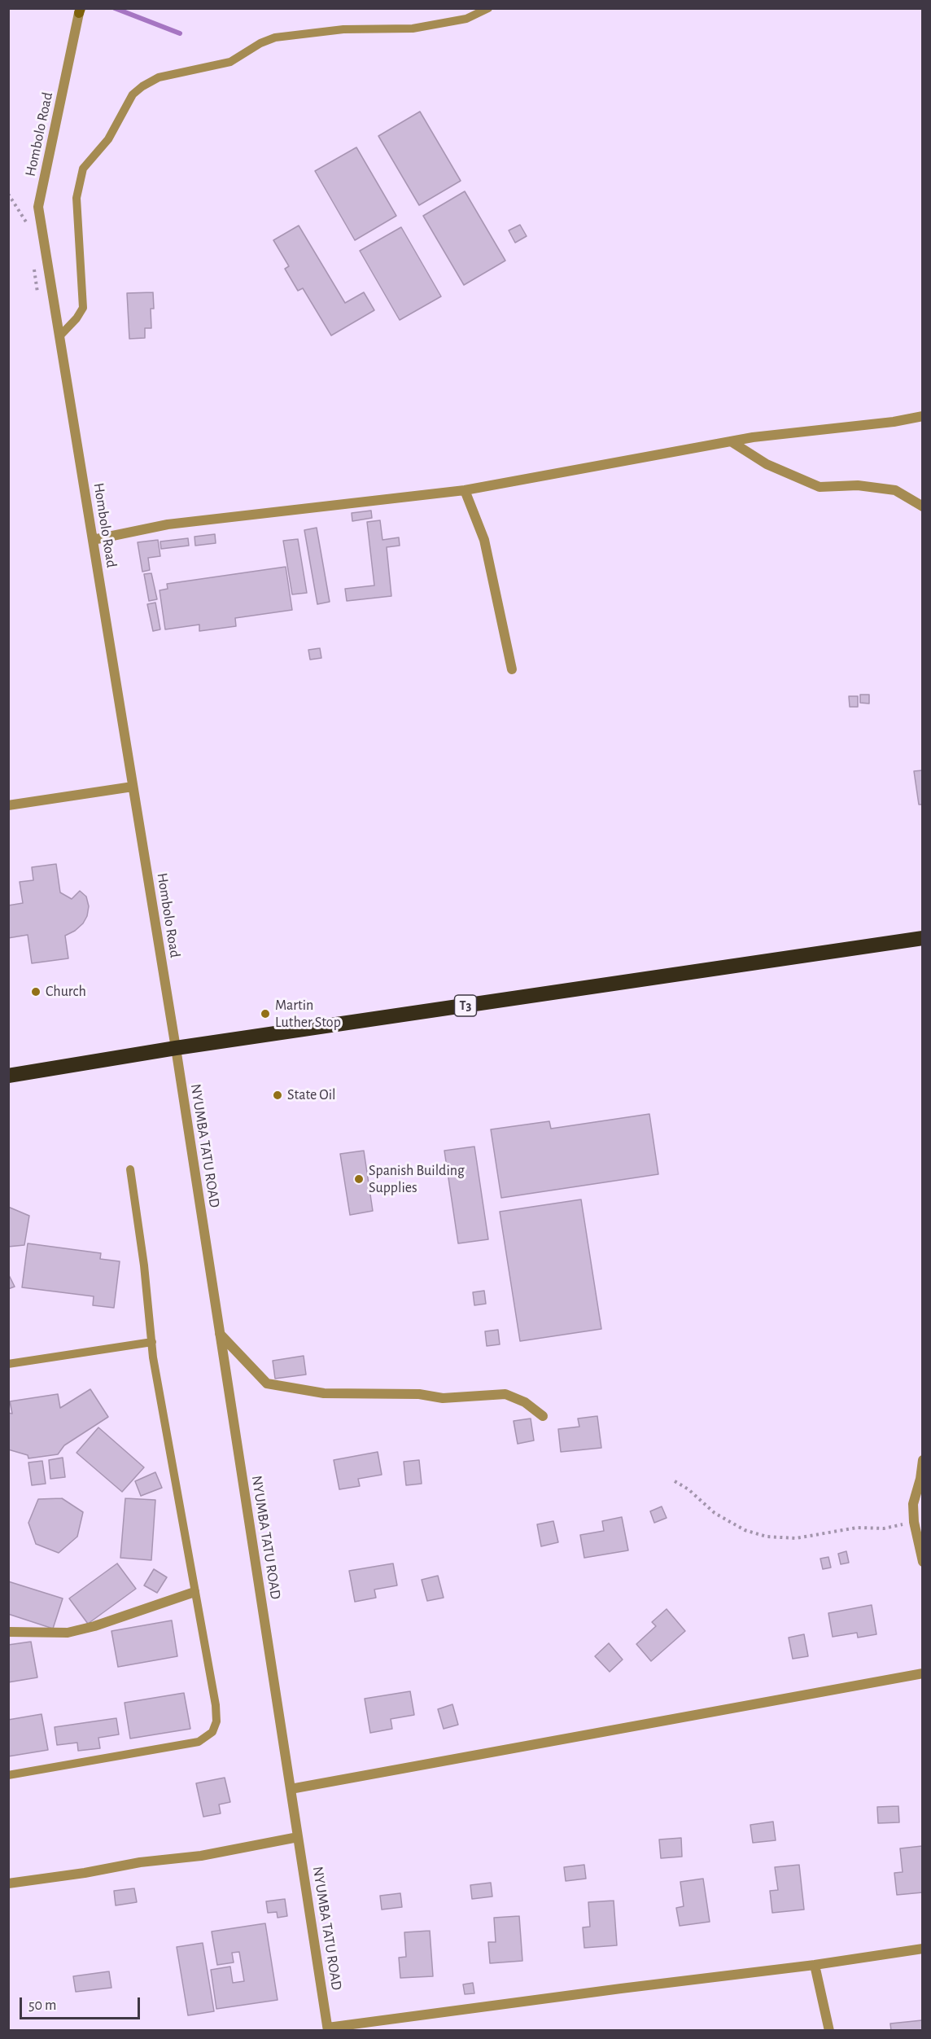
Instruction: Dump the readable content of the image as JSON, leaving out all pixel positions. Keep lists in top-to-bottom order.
{
  "streets": {
    "highway": ["T3"],
    "street": ["Hombolo Road", "NYUMBA TATU ROAD"]
  },
  "crossings": [
    ["Hombolo Road", "T3"],
    ["Hombolo Road", "NYUMBA TATU ROAD"],
    ["T3", "NYUMBA TATU ROAD"]
  ],
  "places": [
    "Church",
    "Martin Luther Stop",
    "State Oil",
    "Spanish Building Supplies"
  ],
  "scale_bar": "50 m"
}
